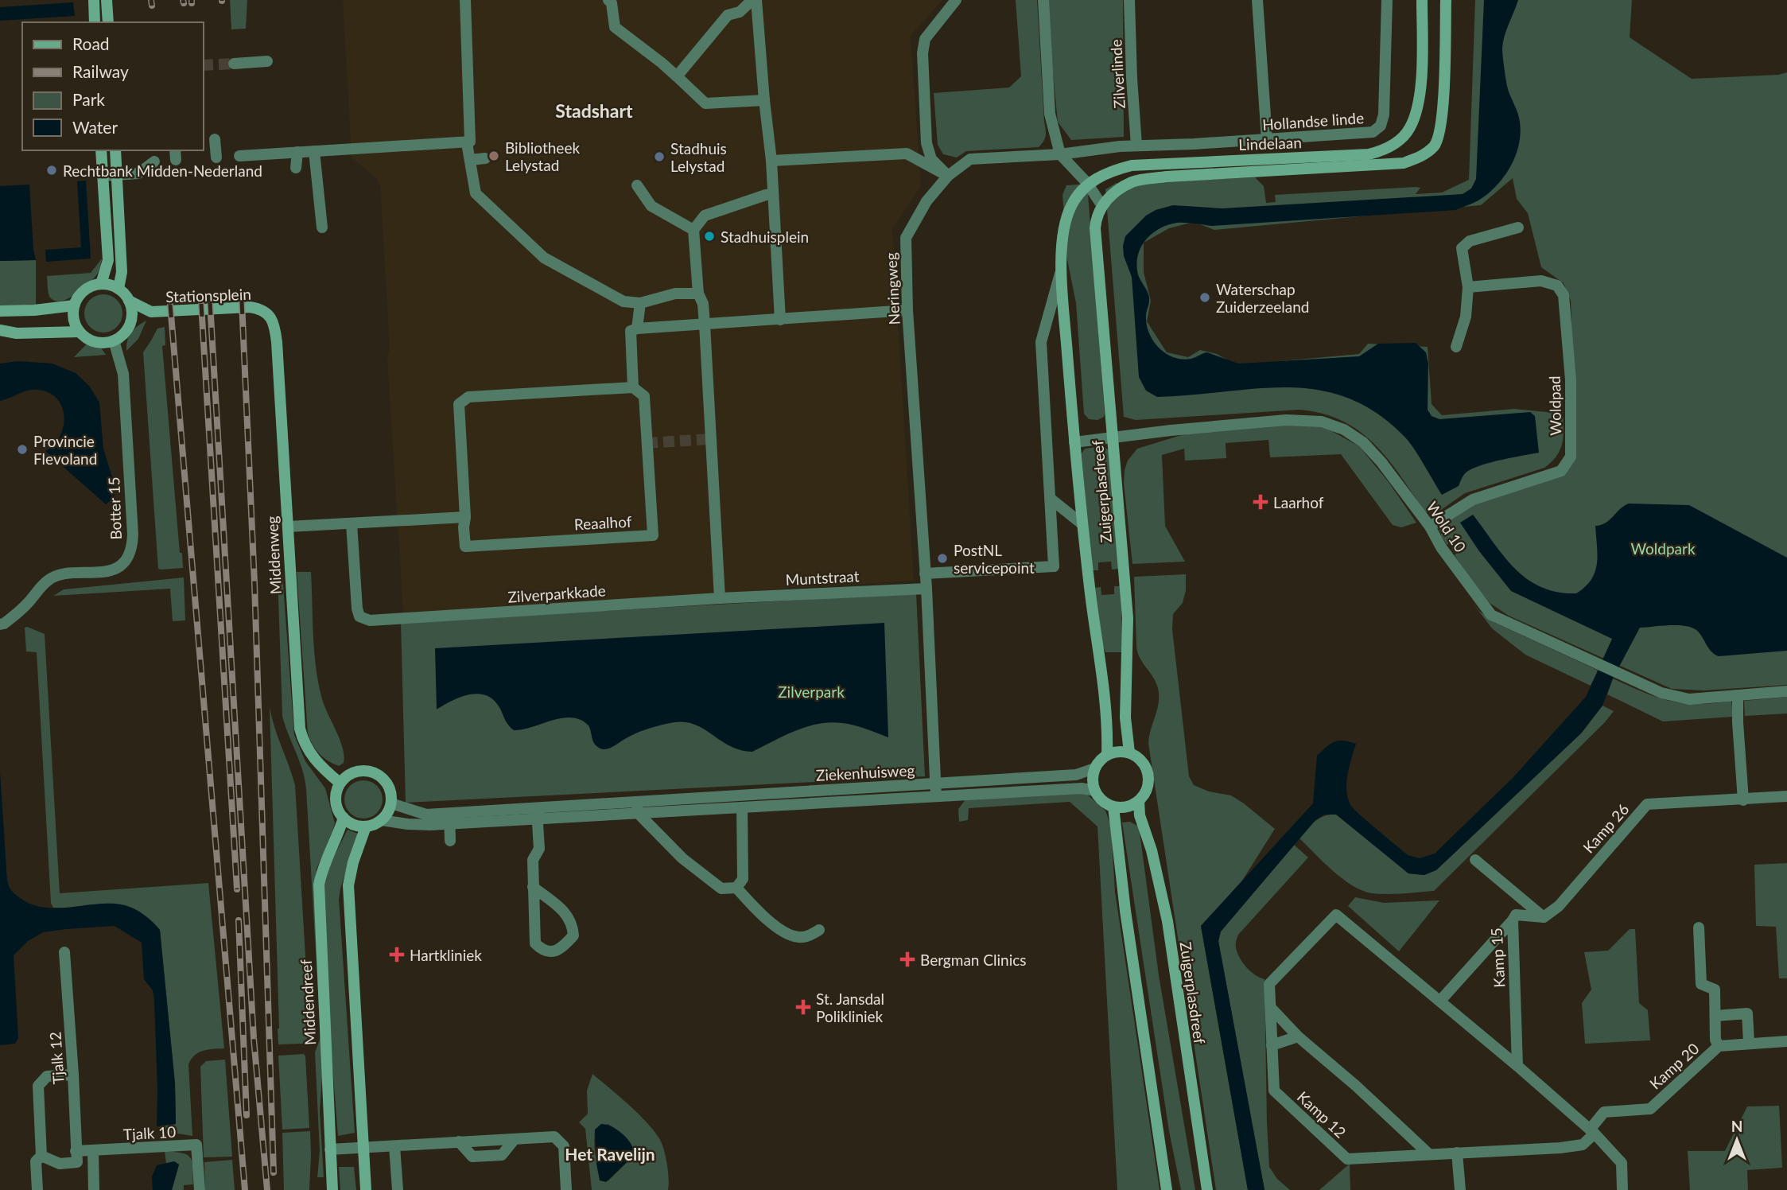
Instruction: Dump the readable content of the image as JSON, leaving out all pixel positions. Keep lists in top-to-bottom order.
{
  "streets": {
    "main road": [
      "Lindelaan",
      "Stationsplein",
      "Zuigerplasdreef",
      "Middenweg",
      "Middendreef"
    ],
    "street": [
      "Zilverlinde",
      "Hollandse linde",
      "Neringweg",
      "Woldpad",
      "Botter 15",
      "Reaalhof",
      "Wold 10",
      "Muntstraat",
      "Zilverparkkade",
      "Ziekenhuisweg",
      "Kamp 26",
      "Kamp 15",
      "Tjalk 12",
      "Kamp 20",
      "Kamp 12",
      "Tjalk 10"
    ]
  },
  "crossings": [
    ["Zilverlinde", "Hollandse linde"],
    ["Hollandse linde", "Neringweg"],
    ["Lindelaan", "Zuigerplasdreef"],
    ["Neringweg", "Muntstraat"],
    ["Neringweg", "Ziekenhuisweg"],
    ["Stationsplein", "Botter 15"],
    ["Stationsplein", "Middenweg"],
    ["Woldpad", "Wold 10"],
    ["Zuigerplasdreef", "Wold 10"],
    ["Zuigerplasdreef", "Ziekenhuisweg"],
    ["Middenweg", "Ziekenhuisweg"],
    ["Middenweg", "Middendreef"],
    ["Muntstraat", "Zilverparkkade"],
    ["Ziekenhuisweg", "Middendreef"],
    ["Kamp 15", "Kamp 12"],
    ["Tjalk 12", "Tjalk 10"],
    ["Kamp 20", "Kamp 12"]
  ],
  "districts": ["Stadshart", "Het Ravelijn"],
  "parks": ["Woldpark", "Zilverpark"],
  "places": {
    "other": [
      "Bibliotheek Lelystad",
      "Stadhuis Lelystad",
      "Rechtbank Midden-Nederland",
      "Stadhuisplein",
      "Waterschap Zuiderzeeland",
      "Provincie Flevoland",
      "PostNL servicepoint"
    ],
    "health": [
      "Laarhof",
      "Hartkliniek",
      "Bergman Clinics",
      "St. Jansdal Polikliniek"
    ]
  },
  "legend": [
    "Road",
    "Railway",
    "Park",
    "Water"
  ],
  "north": "top"
}
